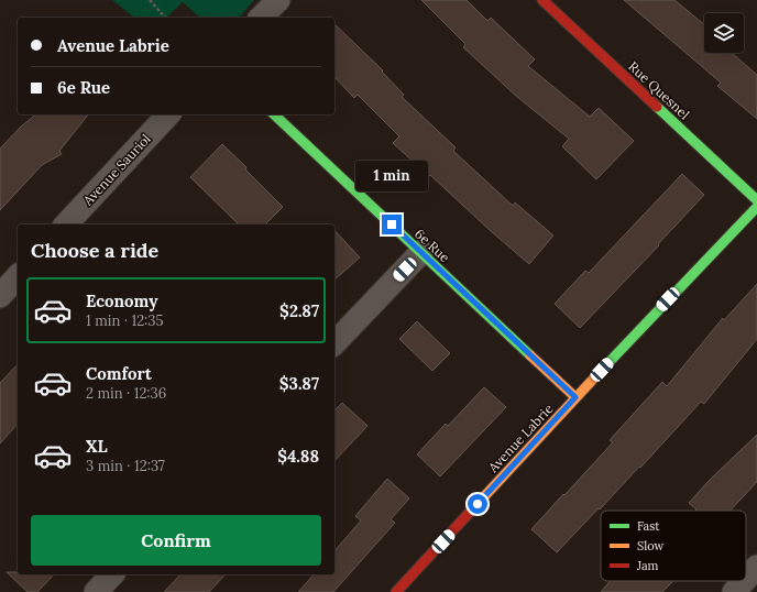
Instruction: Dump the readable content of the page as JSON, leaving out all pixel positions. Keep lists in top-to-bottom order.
{
  "streets": {
    "street": [
      "Rue Quesnel",
      "Avenue Sauriol",
      "6e Rue",
      "Avenue Labrie"
    ]
  },
  "crossings": [
    ["6e Rue", "Avenue Labrie"]
  ],
  "legend": ["Fast", "Slow", "Jam"],
  "page": {
    "banner": ["Avenue Labrie", "6e Rue"],
    "bubble": "1 min",
    "heading": "Choose a ride",
    "list": [
      {
        "name": "Economy",
        "note": "1 min · 12:35",
        "value": "$2.87"
      },
      {
        "name": "Comfort",
        "note": "2 min · 12:36",
        "value": "$3.87"
      },
      {
        "name": "XL",
        "note": "3 min · 12:37",
        "value": "$4.88"
      }
    ],
    "buttons": "Confirm"
  }
}
